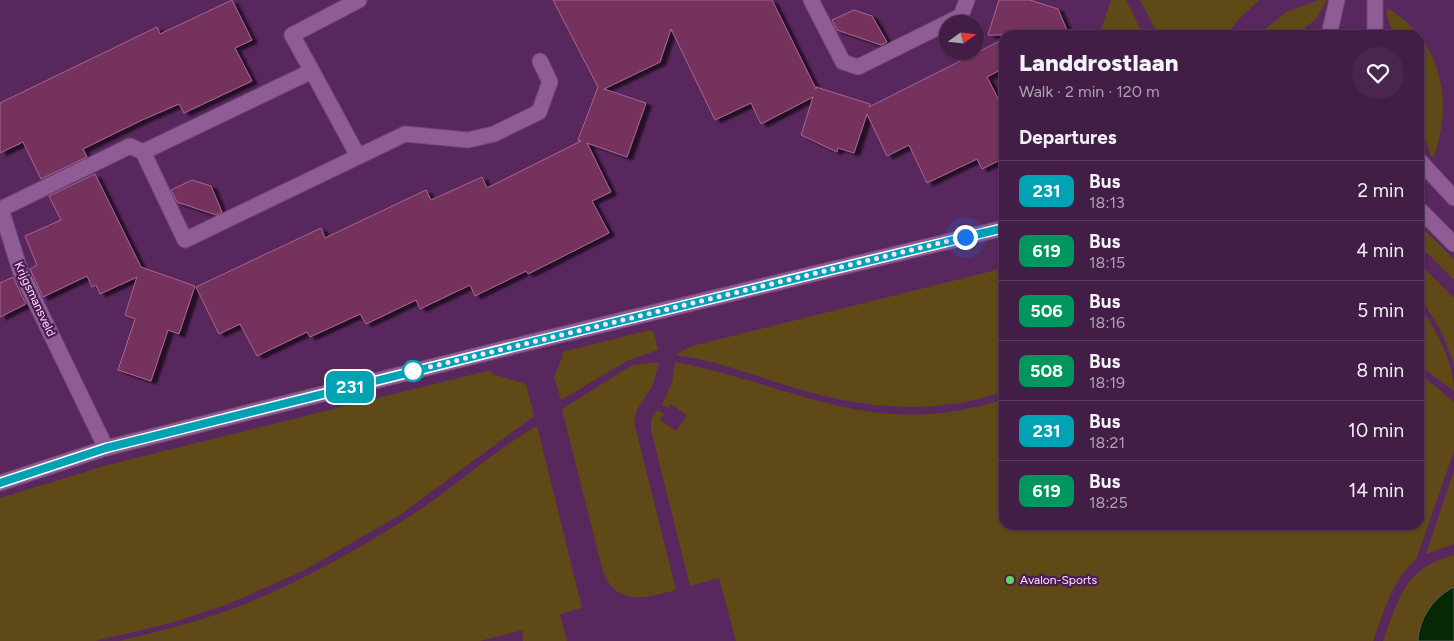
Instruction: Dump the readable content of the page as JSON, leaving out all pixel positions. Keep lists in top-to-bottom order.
{
  "streets": {
    "street": ["Krijgsmansveld"]
  },
  "places": ["Avalon-Sports"],
  "lines": ["bus line 231"],
  "north": "right",
  "page": {
    "on_map": "231",
    "heading": [
      ["Landdrostlaan", "Walk · 2 min · 120 m"],
      "Departures"
    ],
    "list": [
      {
        "mark": "231",
        "name": "Bus",
        "note": "18:13",
        "value": "2 min"
      },
      {
        "mark": "619",
        "name": "Bus",
        "note": "18:15",
        "value": "4 min"
      },
      {
        "mark": "506",
        "name": "Bus",
        "note": "18:16",
        "value": "5 min"
      },
      {
        "mark": "508",
        "name": "Bus",
        "note": "18:19",
        "value": "8 min"
      },
      {
        "mark": "231",
        "name": "Bus",
        "note": "18:21",
        "value": "10 min"
      },
      {
        "mark": "619",
        "name": "Bus",
        "note": "18:25",
        "value": "14 min"
      }
    ]
  }
}
